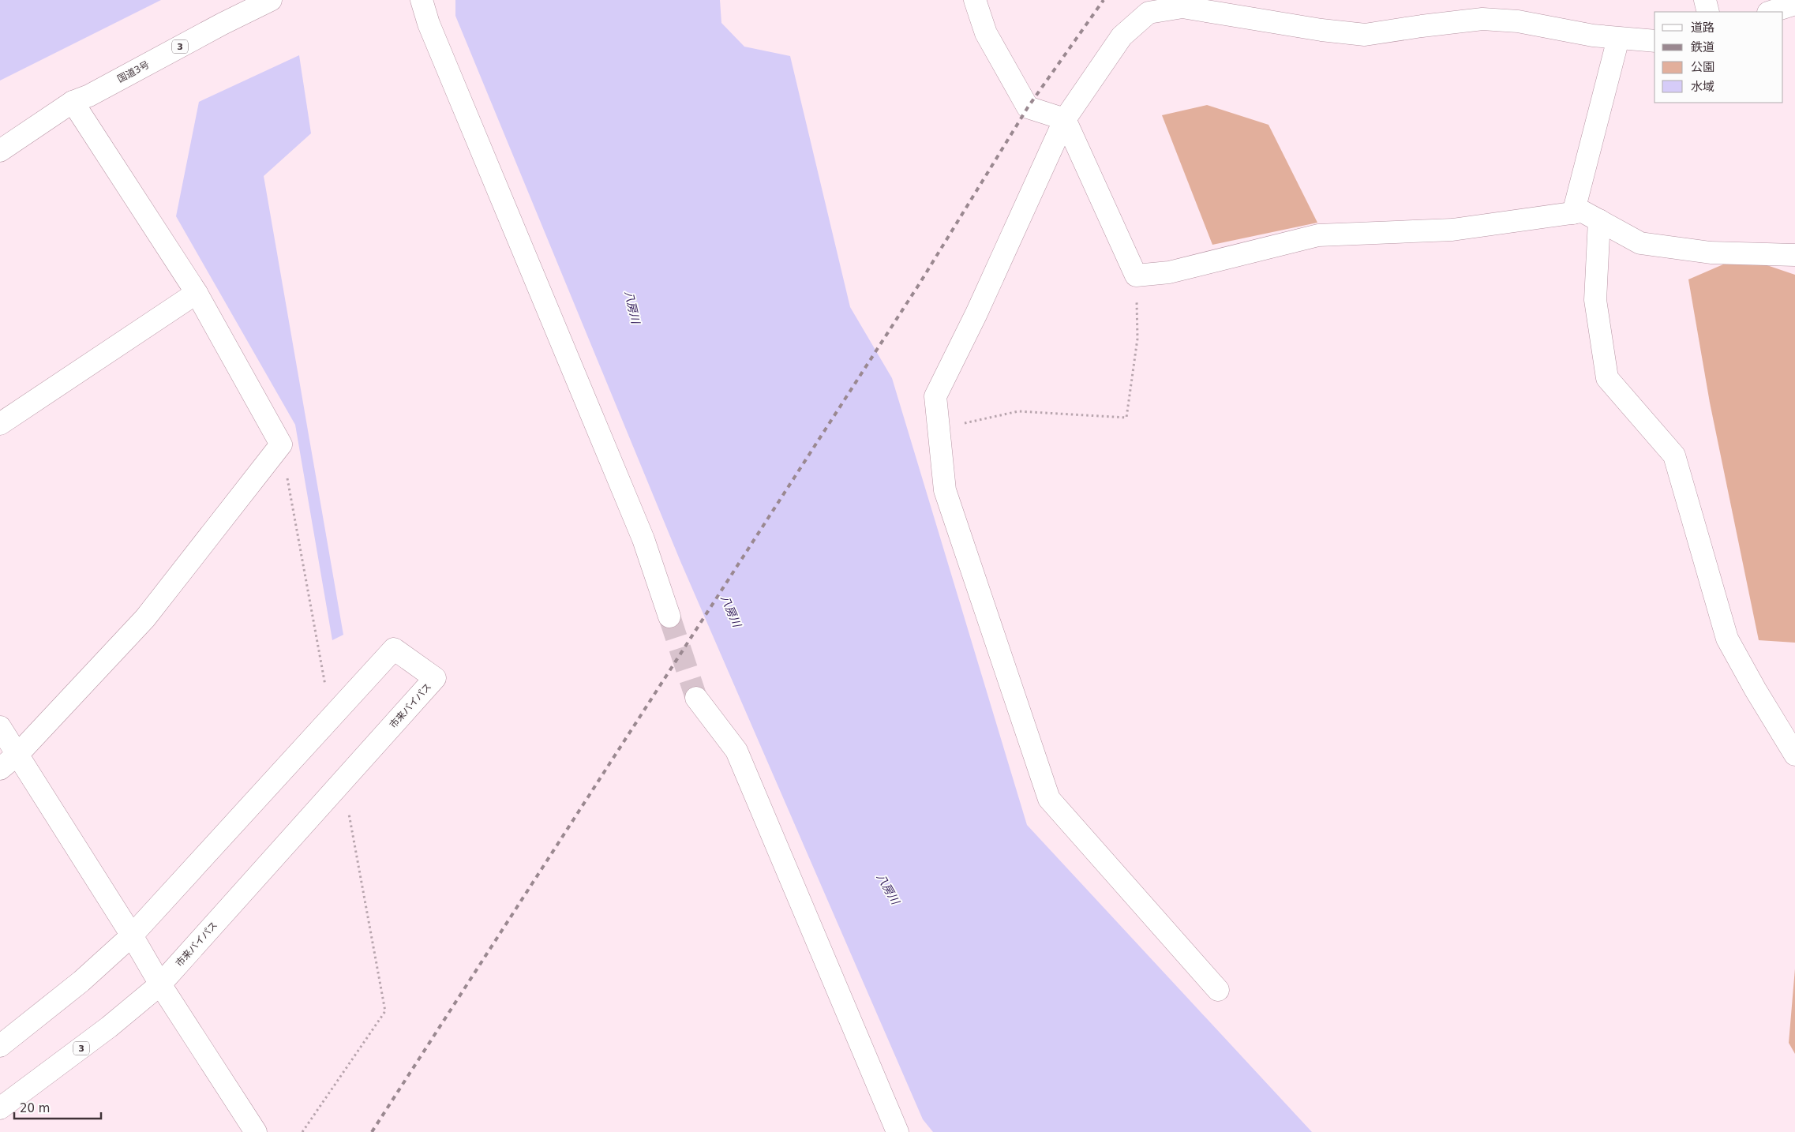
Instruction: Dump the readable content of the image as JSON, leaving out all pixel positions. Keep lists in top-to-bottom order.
{
  "streets": {
    "main road": ["3", "国道3号", "市来バイパス"]
  },
  "water": ["八房川"],
  "legend": [
    "道路",
    "鉄道",
    "公園",
    "水域"
  ],
  "scale_bar": "20 m"
}
